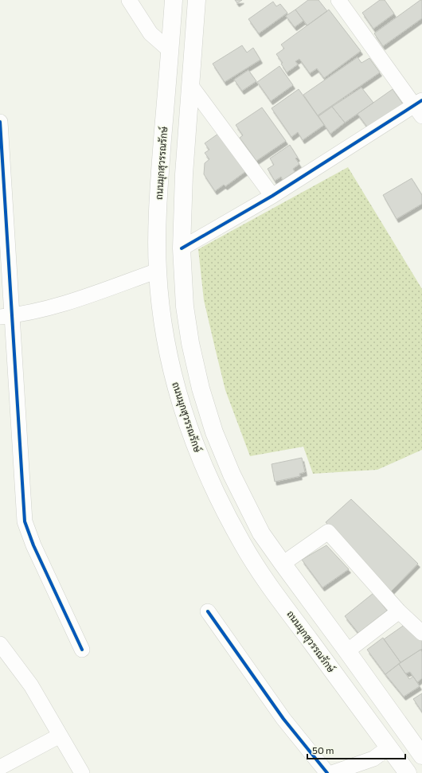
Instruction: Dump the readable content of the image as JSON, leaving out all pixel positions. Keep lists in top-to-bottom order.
{
  "streets": {
    "main road": ["ถนนมุกสุวรรณรักษ์"]
  },
  "scale_bar": "50 m"
}
